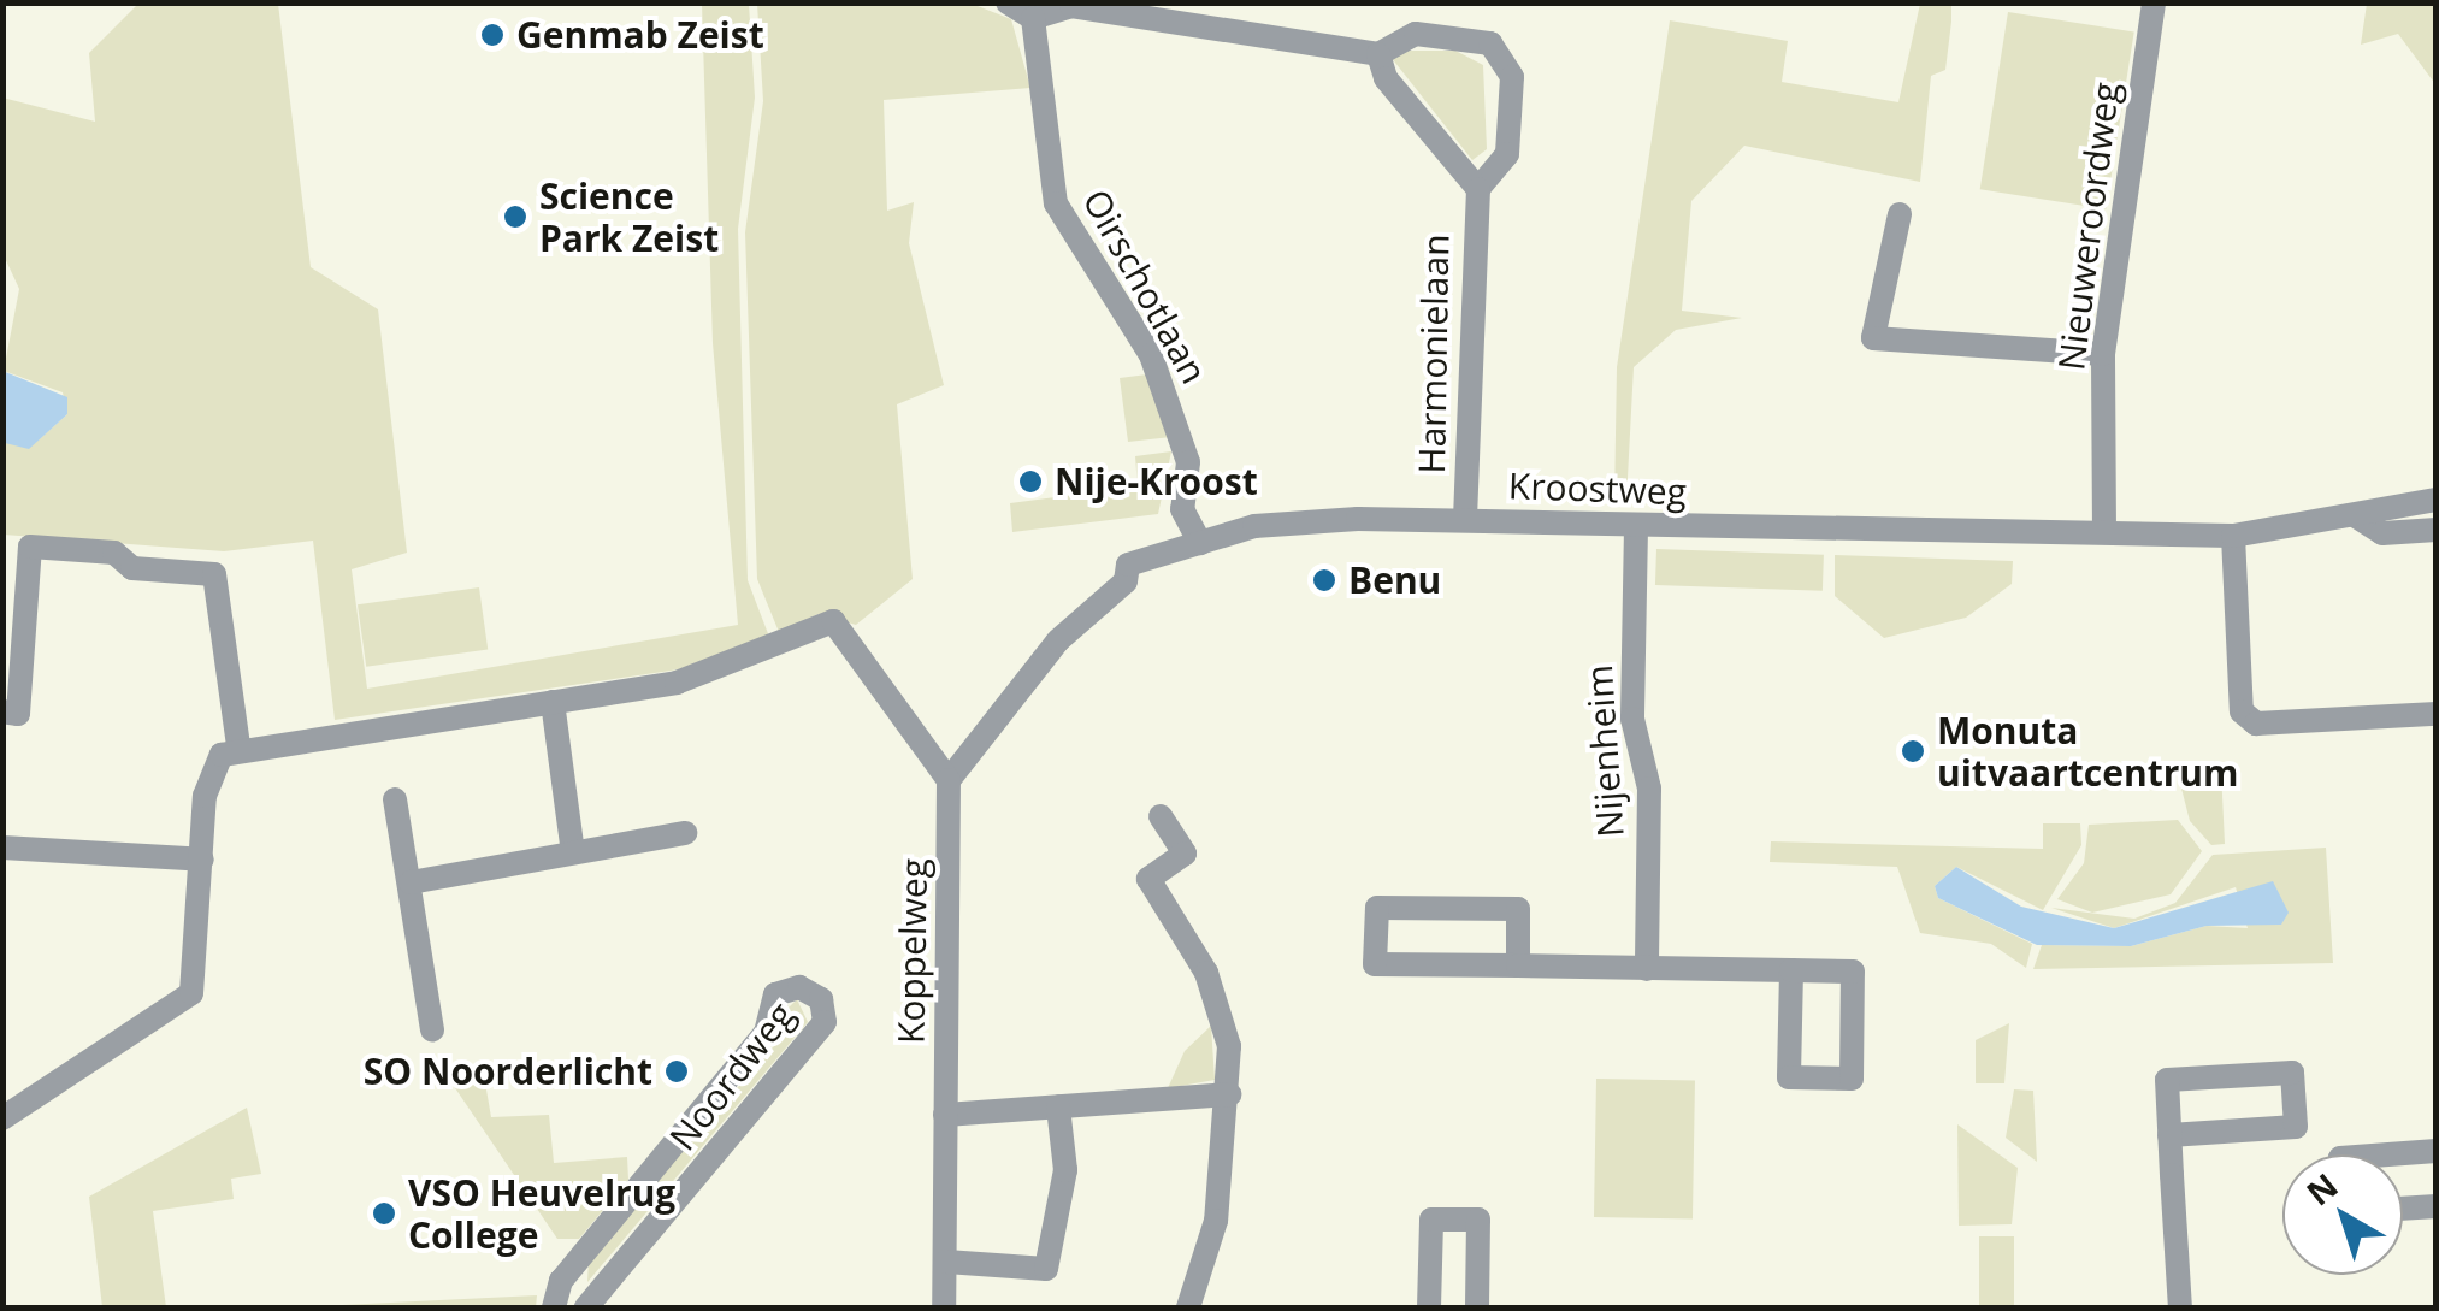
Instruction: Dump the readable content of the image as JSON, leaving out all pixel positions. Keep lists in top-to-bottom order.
{
  "streets": {
    "street": [
      "Nieuweroordweg",
      "Oirschotlaan",
      "Harmonielaan",
      "Kroostweg",
      "Nijenheim",
      "Koppelweg",
      "Noordweg"
    ]
  },
  "crossings": [
    ["Nieuweroordweg", "Kroostweg"],
    ["Oirschotlaan", "Harmonielaan"],
    ["Oirschotlaan", "Kroostweg"],
    ["Harmonielaan", "Kroostweg"],
    ["Kroostweg", "Nijenheim"],
    ["Kroostweg", "Koppelweg"]
  ],
  "places": [
    "Genmab Zeist",
    "Science Park Zeist",
    "Nije-Kroost",
    "Benu",
    "Monuta uitvaartcentrum",
    "SO Noorderlicht",
    "VSO Heuvelrug College"
  ],
  "north": "top left"
}
